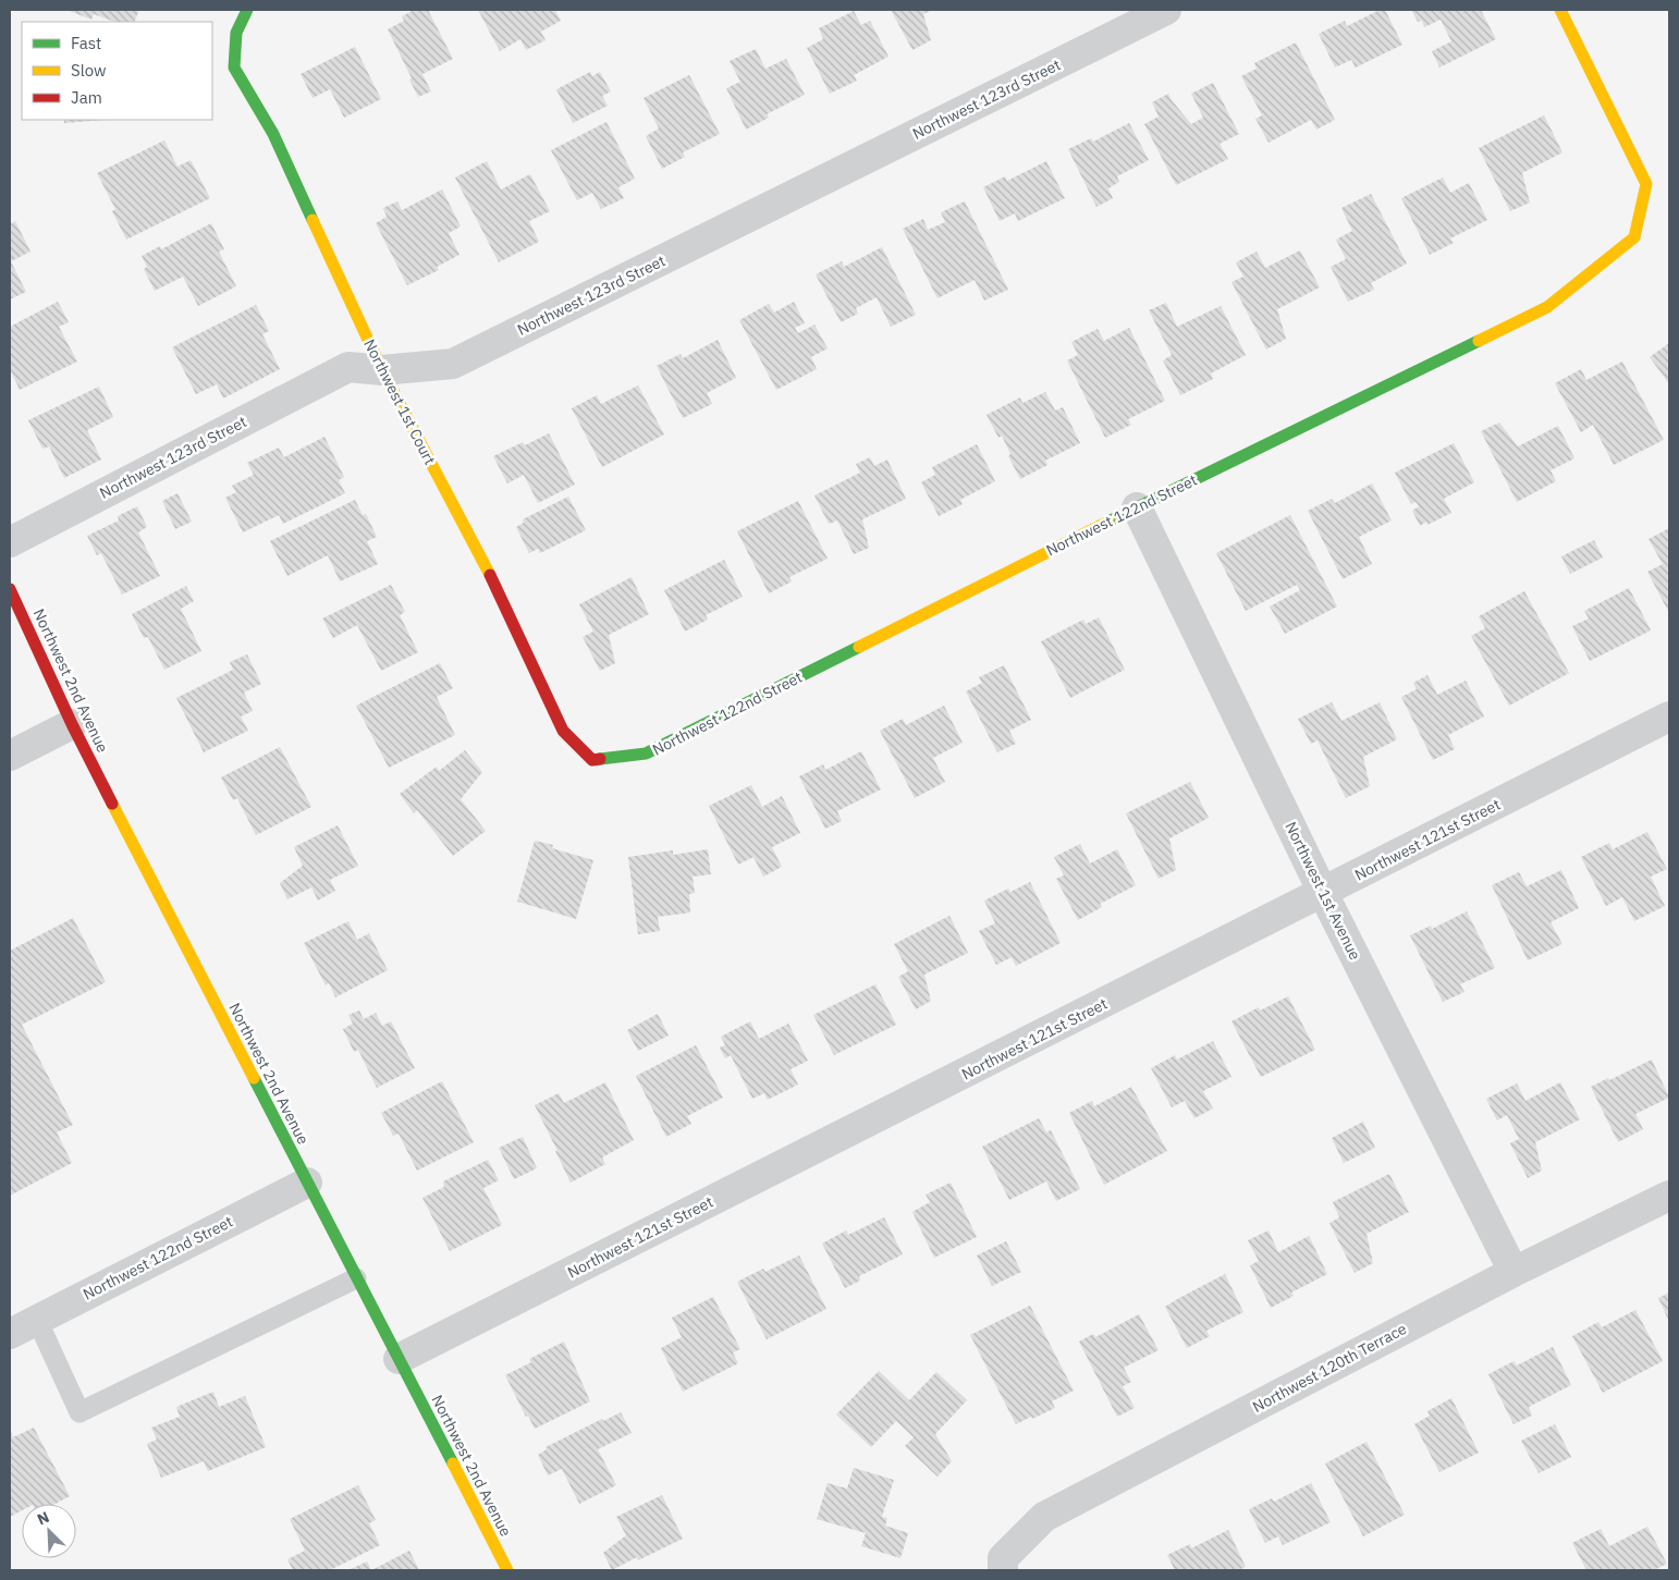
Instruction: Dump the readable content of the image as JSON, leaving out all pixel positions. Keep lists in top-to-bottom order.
{
  "streets": {
    "street": [
      "Northwest 123rd Street",
      "Northwest 1st Court",
      "Northwest 122nd Street",
      "Northwest 2nd Avenue",
      "Northwest 121st Street",
      "Northwest 1st Avenue",
      "Northwest 120th Terrace"
    ]
  },
  "crossings": [
    ["Northwest 123rd Street", "Northwest 1st Court"],
    ["Northwest 1st Court", "Northwest 122nd Street"],
    ["Northwest 122nd Street", "Northwest 2nd Avenue"],
    ["Northwest 122nd Street", "Northwest 1st Avenue"],
    ["Northwest 2nd Avenue", "Northwest 121st Street"],
    ["Northwest 121st Street", "Northwest 1st Avenue"],
    ["Northwest 1st Avenue", "Northwest 120th Terrace"]
  ],
  "legend": ["Fast", "Slow", "Jam"],
  "north": "top left"
}
